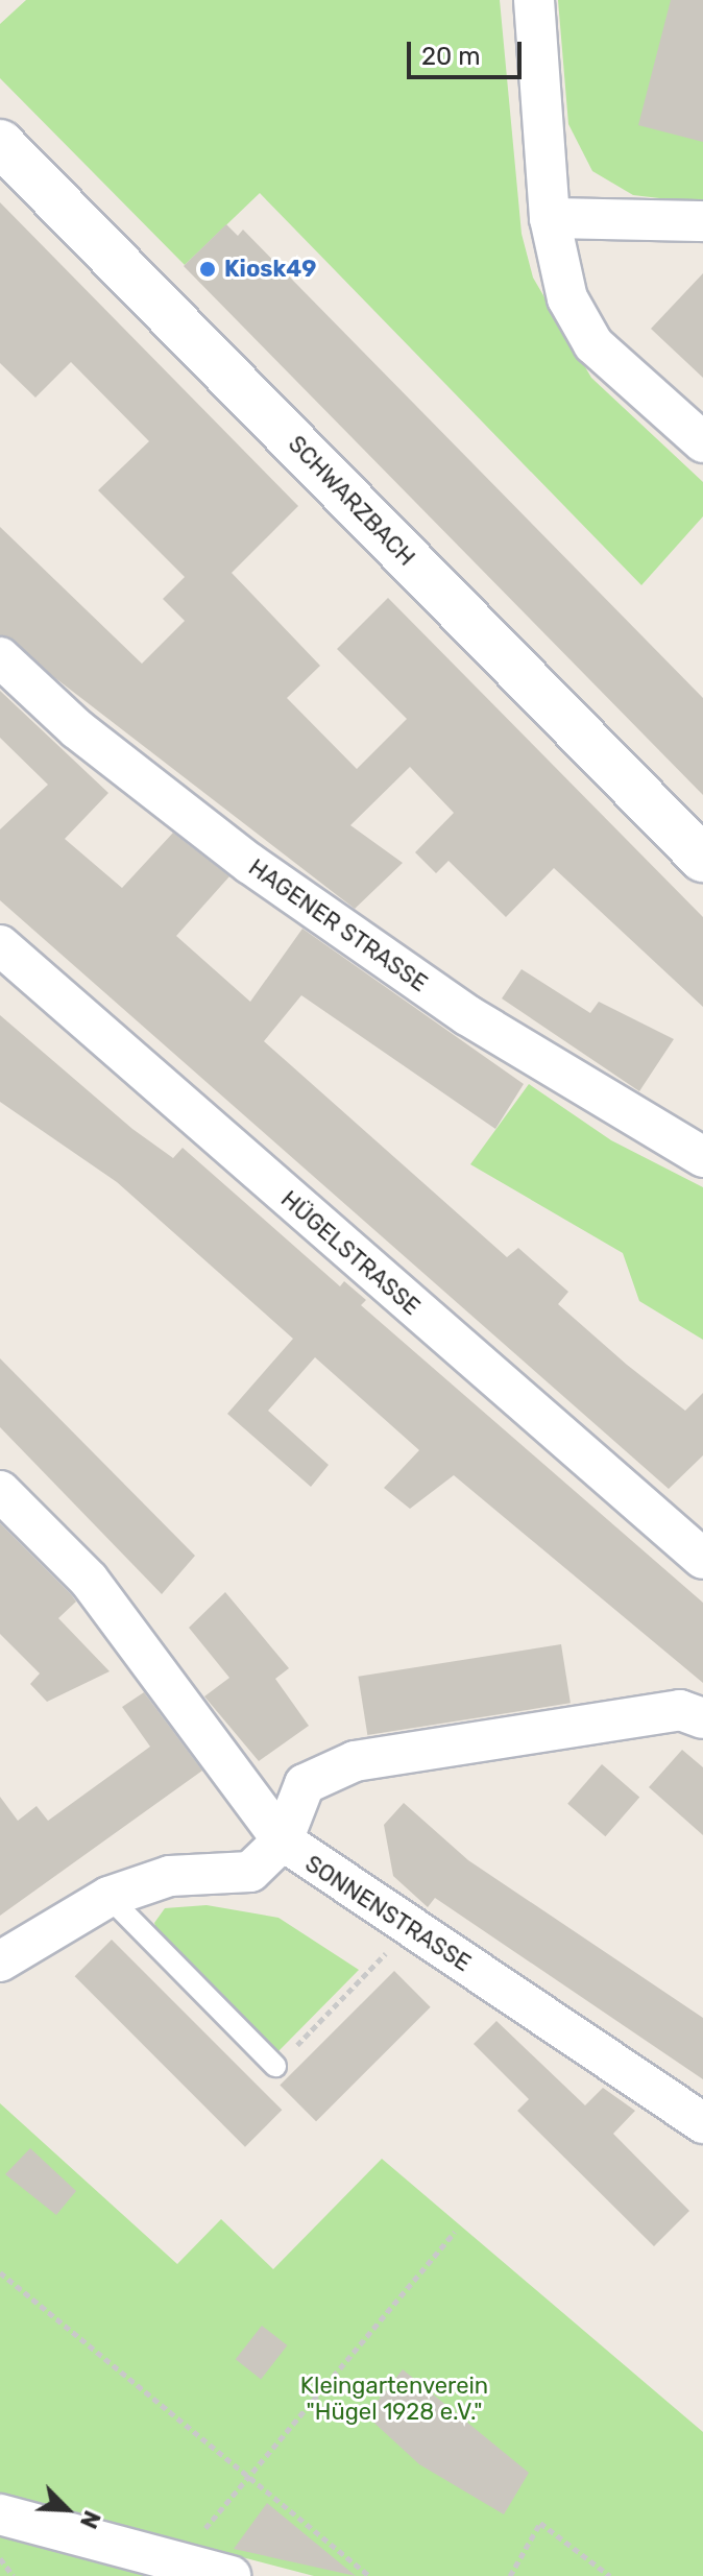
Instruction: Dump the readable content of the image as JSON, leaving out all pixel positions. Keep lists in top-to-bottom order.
{
  "streets": {
    "street": [
      "SCHWARZBACH",
      "HAGENER STRASSE",
      "HÜGELSTRASSE",
      "SONNENSTRASSE"
    ]
  },
  "parks": ["Kleingartenverein \"Hügel 1928 e.V.\""],
  "places": ["Kiosk49"],
  "scale_bar": "20 m",
  "north": "bottom right"
}
